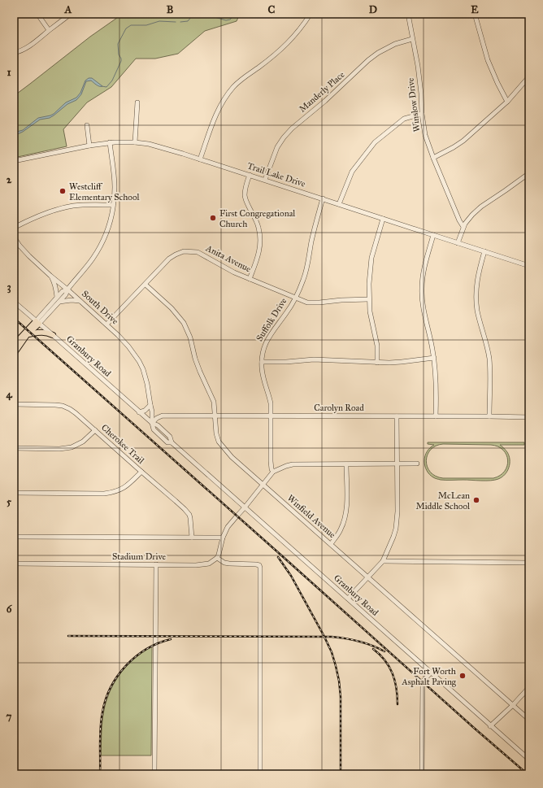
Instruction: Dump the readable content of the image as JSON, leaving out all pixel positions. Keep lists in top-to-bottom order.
{
  "streets": {
    "street": [
      "Manderly Place",
      "Winslow Drive",
      "Trail Lake Drive",
      "Anita Avenue",
      "South Drive",
      "Suffolk Drive",
      "Granbury Road",
      "Carolyn Road",
      "Cherokee Trail",
      "Winfield Avenue",
      "Stadium Drive"
    ]
  },
  "crossings": [
    ["Manderly Place", "Winslow Drive"],
    ["Manderly Place", "Trail Lake Drive"],
    ["Trail Lake Drive", "Suffolk Drive"],
    ["Anita Avenue", "South Drive"],
    ["Anita Avenue", "Suffolk Drive"],
    ["Anita Avenue", "Winfield Avenue"],
    ["South Drive", "Granbury Road"],
    ["South Drive", "Carolyn Road"],
    ["Suffolk Drive", "Carolyn Road"],
    ["Granbury Road", "Carolyn Road"],
    ["Carolyn Road", "Winfield Avenue"]
  ],
  "places": [
    "Westcliff Elementary School",
    "First Congregational Church",
    "McLean Middle School",
    "Fort Worth Asphalt Paving"
  ],
  "grid": {
    "columns": [
      "A",
      "B",
      "C",
      "D",
      "E"
    ],
    "rows": [
      "1",
      "2",
      "3",
      "4",
      "5",
      "6",
      "7"
    ]
  }
}
